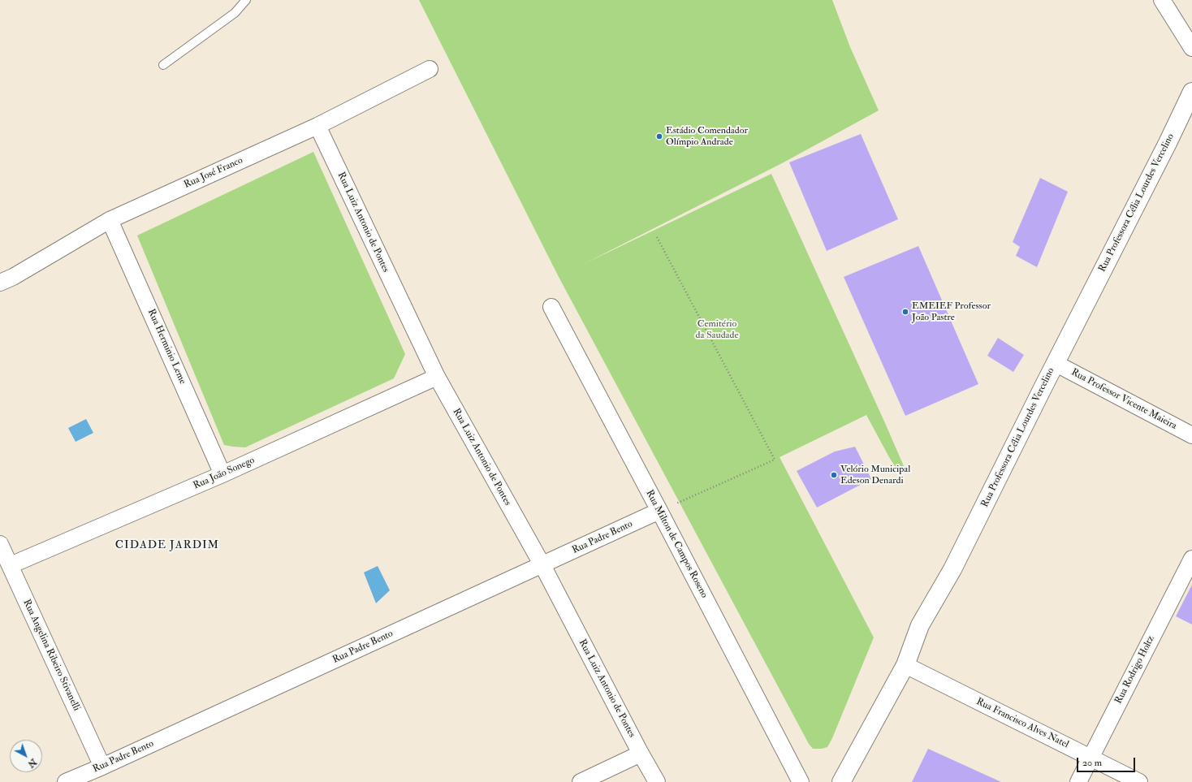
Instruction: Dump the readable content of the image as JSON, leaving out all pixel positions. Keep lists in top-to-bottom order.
{
  "streets": {
    "main road": ["Rua Professora Célia Lourdes Vercelino"],
    "street": [
      "Rua José Franco",
      "Rua Luiz Antonio de Pontes",
      "Rua Herminio Leme",
      "Rua Professor Vicente Maieira",
      "Rua João Sonego",
      "Rua Padre Bento",
      "Rua Milton de Campos Roseno",
      "Rua Angelina Ribeiro Stivanelli",
      "Rua Rodrigo Holtz",
      "Rua Francisco Alves Natel"
    ]
  },
  "crossings": [
    ["Rua José Franco", "Rua Luiz Antonio de Pontes"],
    ["Rua José Franco", "Rua Herminio Leme"],
    ["Rua Professora Célia Lourdes Vercelino", "Rua Professor Vicente Maieira"],
    ["Rua Professora Célia Lourdes Vercelino", "Rua Francisco Alves Natel"],
    ["Rua Luiz Antonio de Pontes", "Rua João Sonego"],
    ["Rua Luiz Antonio de Pontes", "Rua Padre Bento"],
    ["Rua Herminio Leme", "Rua João Sonego"],
    ["Rua João Sonego", "Rua Angelina Ribeiro Stivanelli"],
    ["Rua Padre Bento", "Rua Milton de Campos Roseno"],
    ["Rua Padre Bento", "Rua Angelina Ribeiro Stivanelli"],
    ["Rua Rodrigo Holtz", "Rua Francisco Alves Natel"]
  ],
  "districts": ["CIDADE JARDIM"],
  "parks": ["Cemitério da Saudade"],
  "places": ["Estádio Comendador Olímpio Andrade", "EMEIEF Professor João Pastre", "Velório Municipal Edeson Denardi"],
  "scale_bar": "20 m",
  "north": "bottom right"
}
